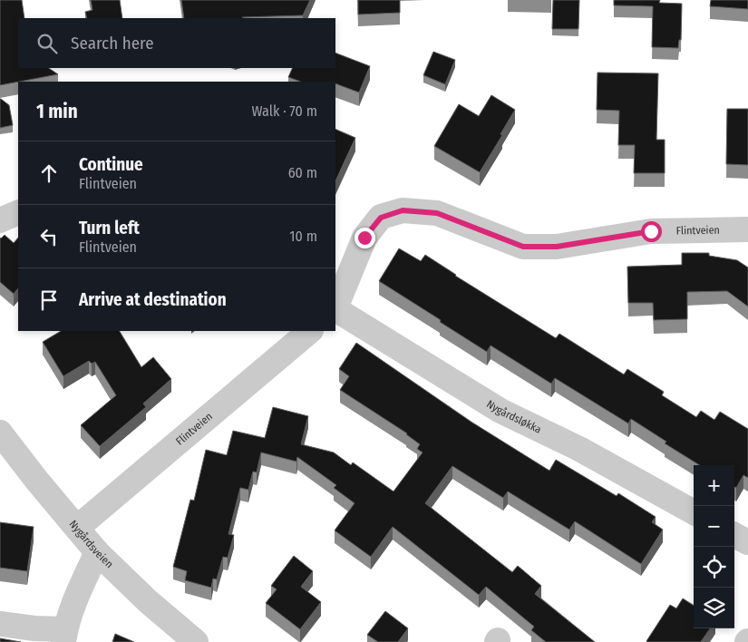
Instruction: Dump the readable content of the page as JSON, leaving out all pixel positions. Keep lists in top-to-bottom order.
{
  "streets": {
    "street": ["Flintveien", "Nygårdsløkka", "Nygårdsveien"]
  },
  "crossings": [
    ["Flintveien", "Nygårdsløkka"],
    ["Flintveien", "Nygårdsveien"]
  ],
  "page": {
    "search": "Search here",
    "heading": ["1 min", "Walk · 70 m"],
    "list": [
      ["Continue", "Flintveien", "60 m"],
      ["Turn left", "Flintveien", "10 m"],
      "Arrive at destination"
    ],
    "map_buttons": ["+", "−"]
  }
}
